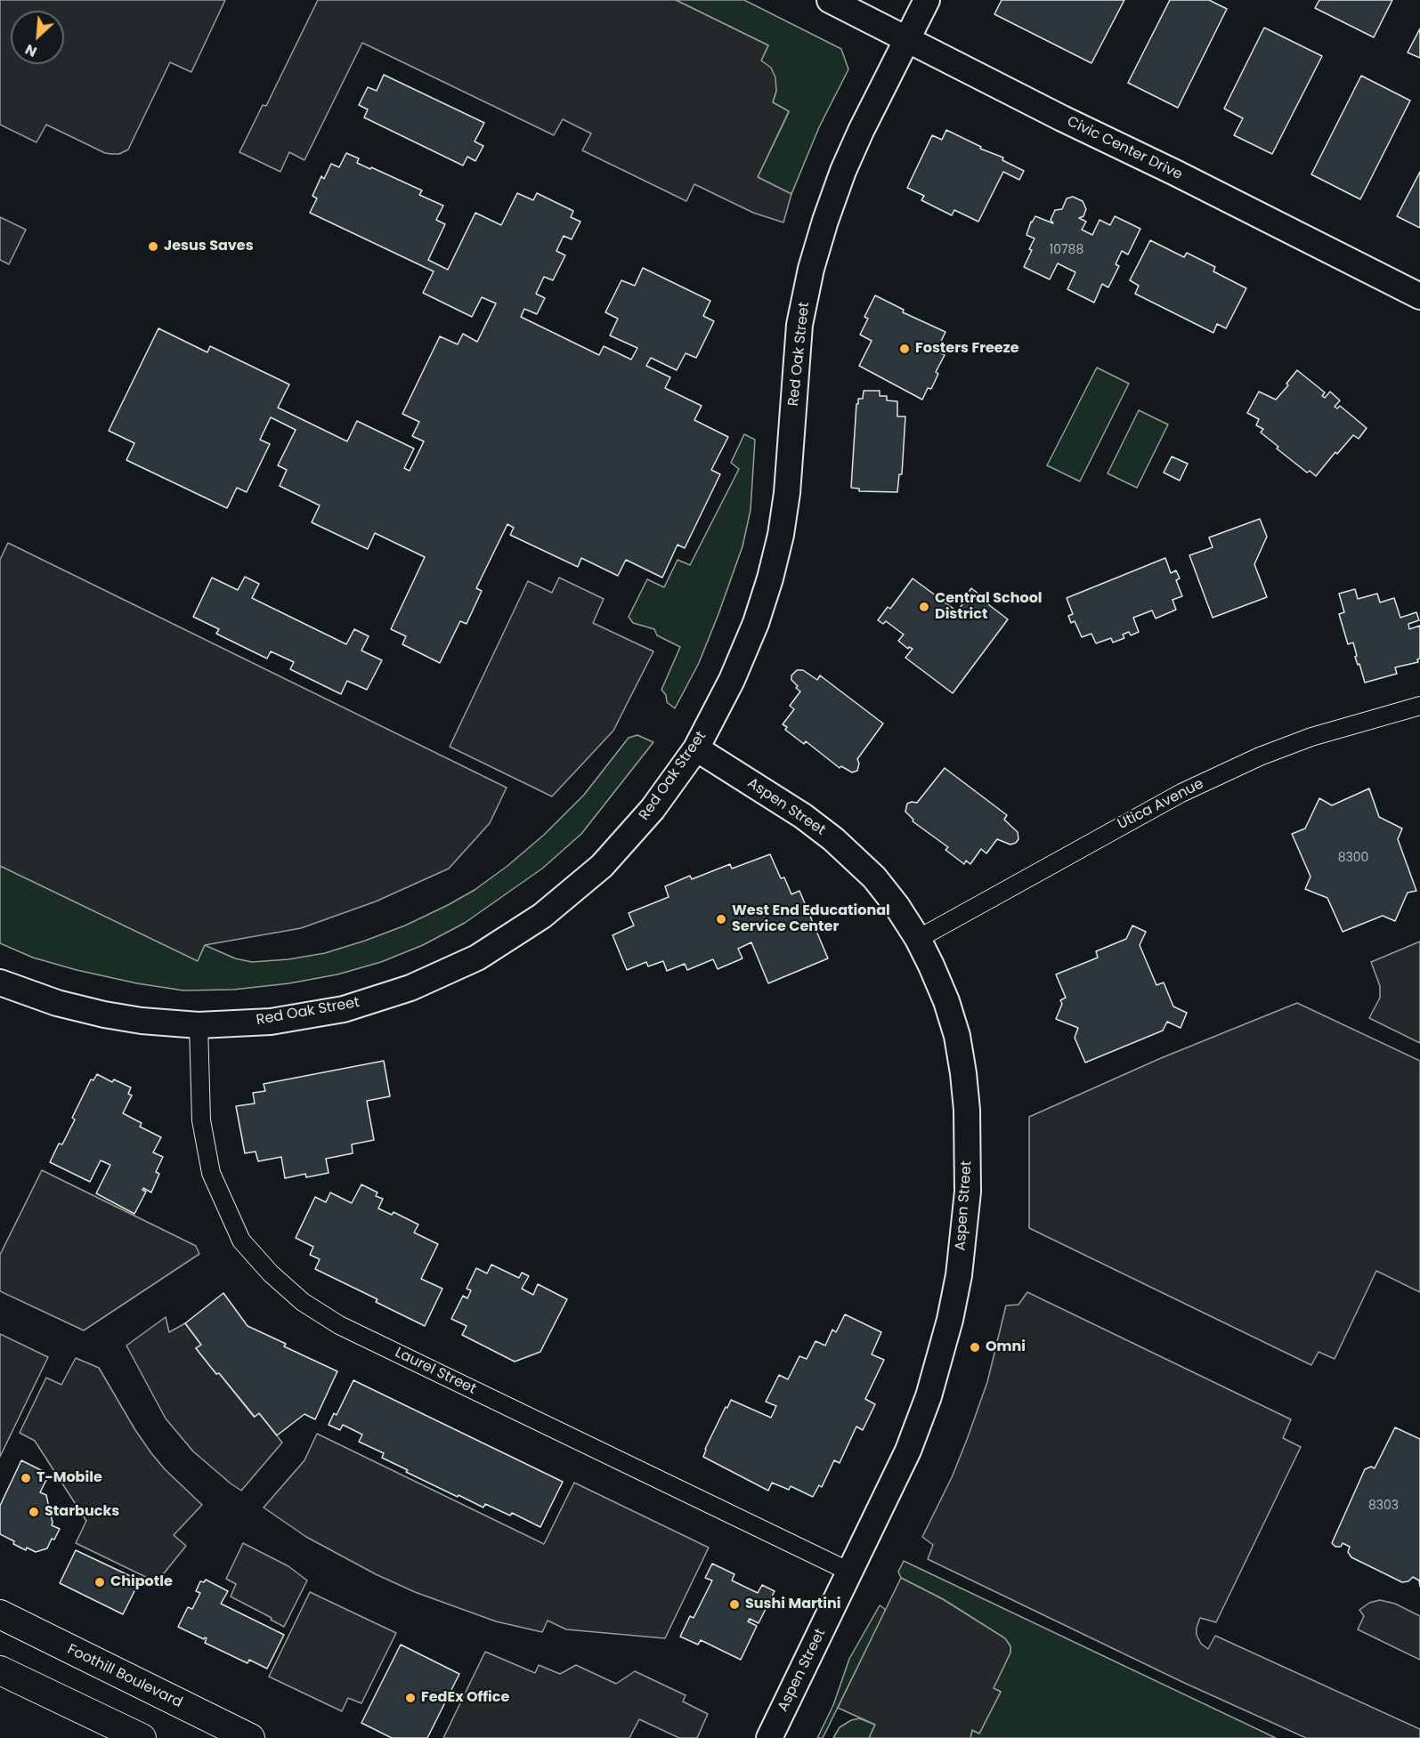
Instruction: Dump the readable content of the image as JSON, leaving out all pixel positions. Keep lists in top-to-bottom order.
{
  "streets": {
    "main road": ["Foothill Boulevard"],
    "street": [
      "Civic Center Drive",
      "Red Oak Street",
      "Utica Avenue",
      "Aspen Street",
      "Laurel Street"
    ]
  },
  "crossings": [
    ["Civic Center Drive", "Red Oak Street"],
    ["Red Oak Street", "Aspen Street"],
    ["Red Oak Street", "Laurel Street"],
    ["Utica Avenue", "Aspen Street"],
    ["Aspen Street", "Laurel Street"]
  ],
  "places": [
    "Jesus Saves",
    "Fosters Freeze",
    "Central School District",
    "West End Educational Service Center",
    "Omni",
    "T-Mobile",
    "Starbucks",
    "Chipotle",
    "Sushi Martini",
    "FedEx Office"
  ],
  "house_numbers": ["10788", "8300", "8303"],
  "north": "bottom left"
}
